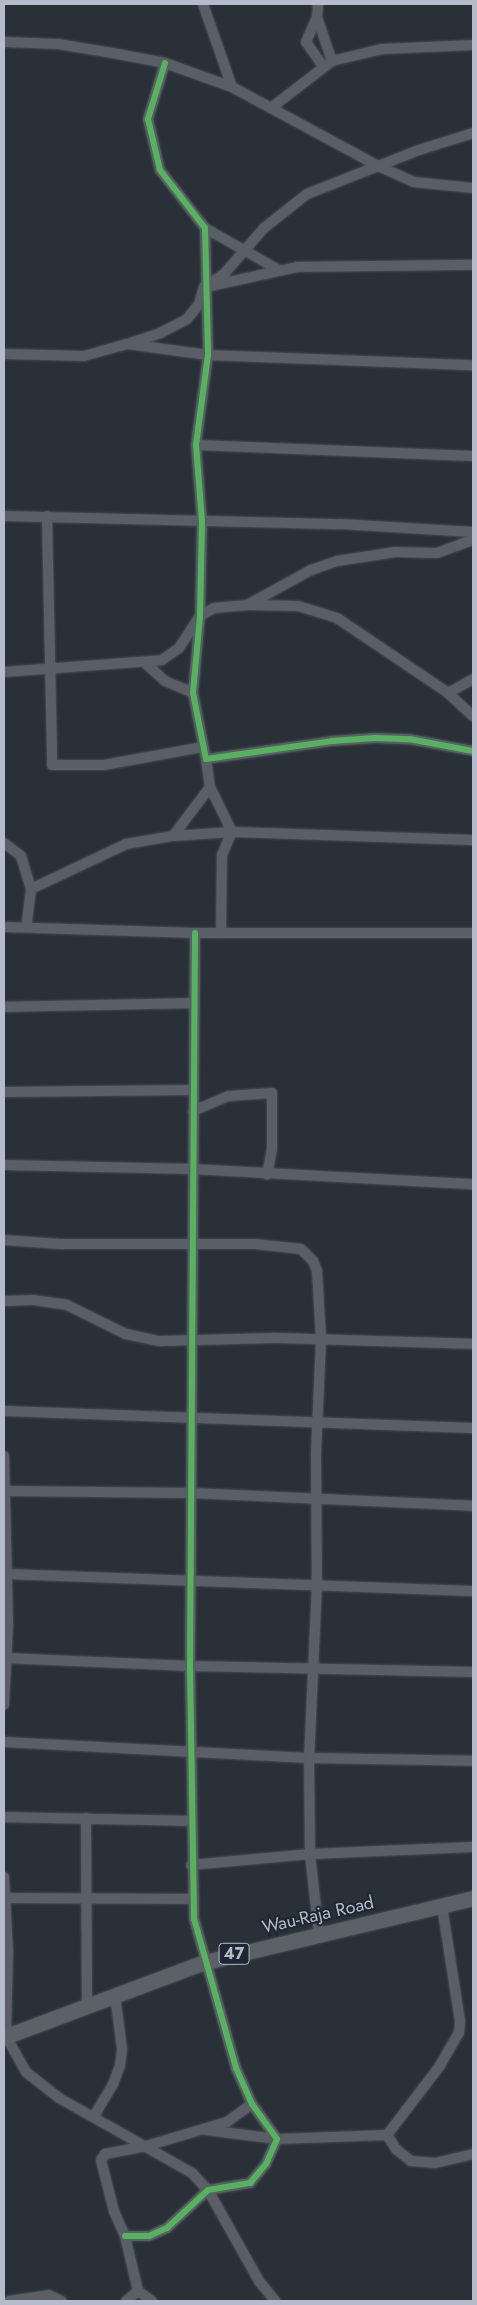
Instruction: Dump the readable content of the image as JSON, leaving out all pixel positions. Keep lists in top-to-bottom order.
{
  "streets": {
    "main road": ["Wau-Raja Road", "47"]
  }
}
